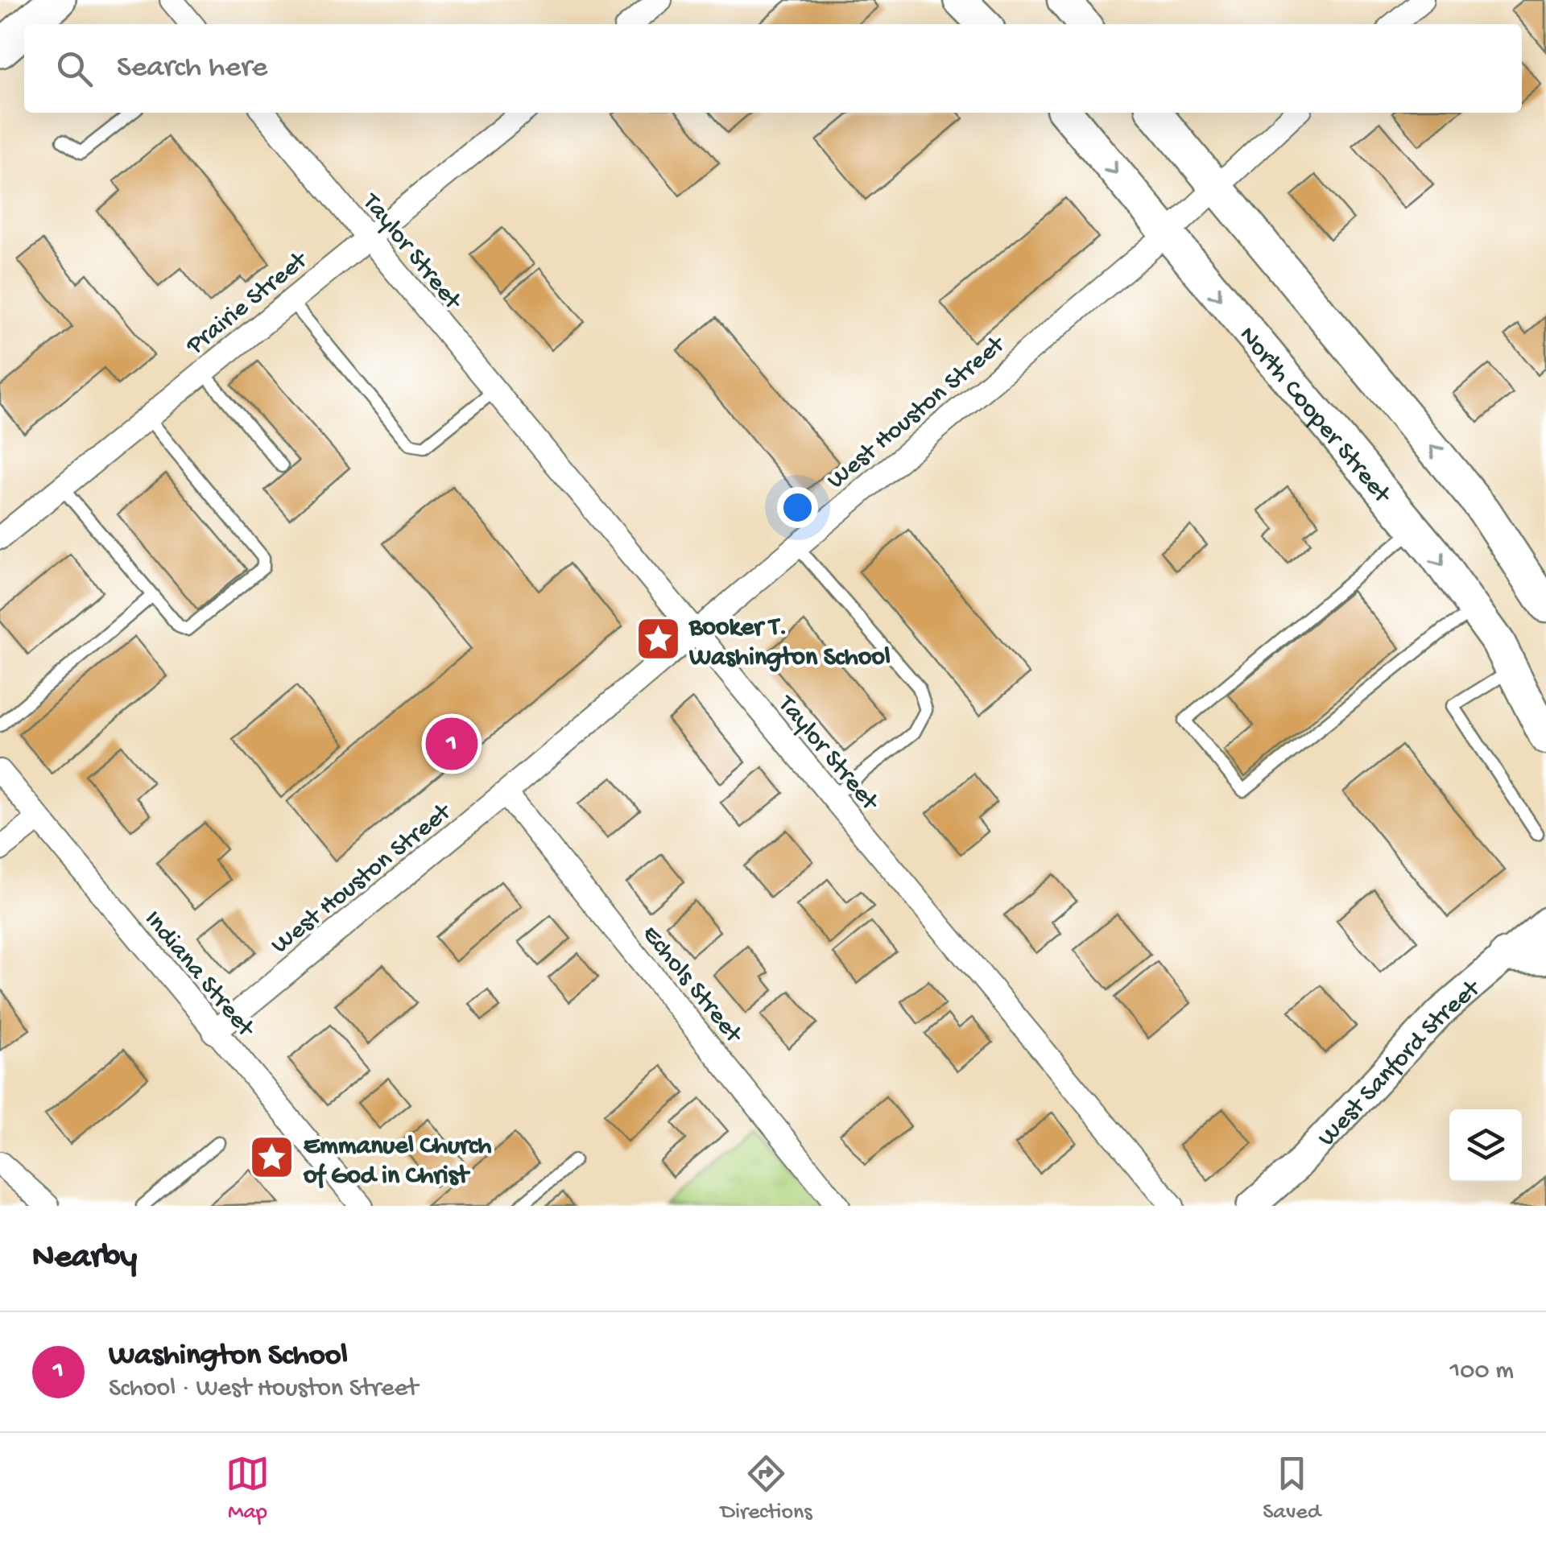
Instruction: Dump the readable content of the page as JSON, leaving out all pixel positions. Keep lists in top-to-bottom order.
{
  "streets": {
    "main road": ["North Cooper Street"],
    "street": [
      "Taylor Street",
      "Prairie Street",
      "West Houston Street",
      "Indiana Street",
      "Echols Street",
      "West Sanford Street"
    ]
  },
  "crossings": [
    ["Taylor Street", "Prairie Street"],
    ["Taylor Street", "West Houston Street"],
    ["West Houston Street", "North Cooper Street"],
    ["West Houston Street", "Indiana Street"],
    ["West Houston Street", "Echols Street"]
  ],
  "places": {
    "place": ["Booker T. Washington School", "Emmanuel Church of God in Christ"]
  },
  "page": {
    "search": "Search here",
    "pins": "1",
    "heading": "Nearby",
    "list": [
      {
        "mark": "1",
        "name": "Washington School",
        "note": "School · West Houston Street",
        "value": "100 m"
      }
    ],
    "nav": ["Map", "Directions", "Saved"]
  }
}
